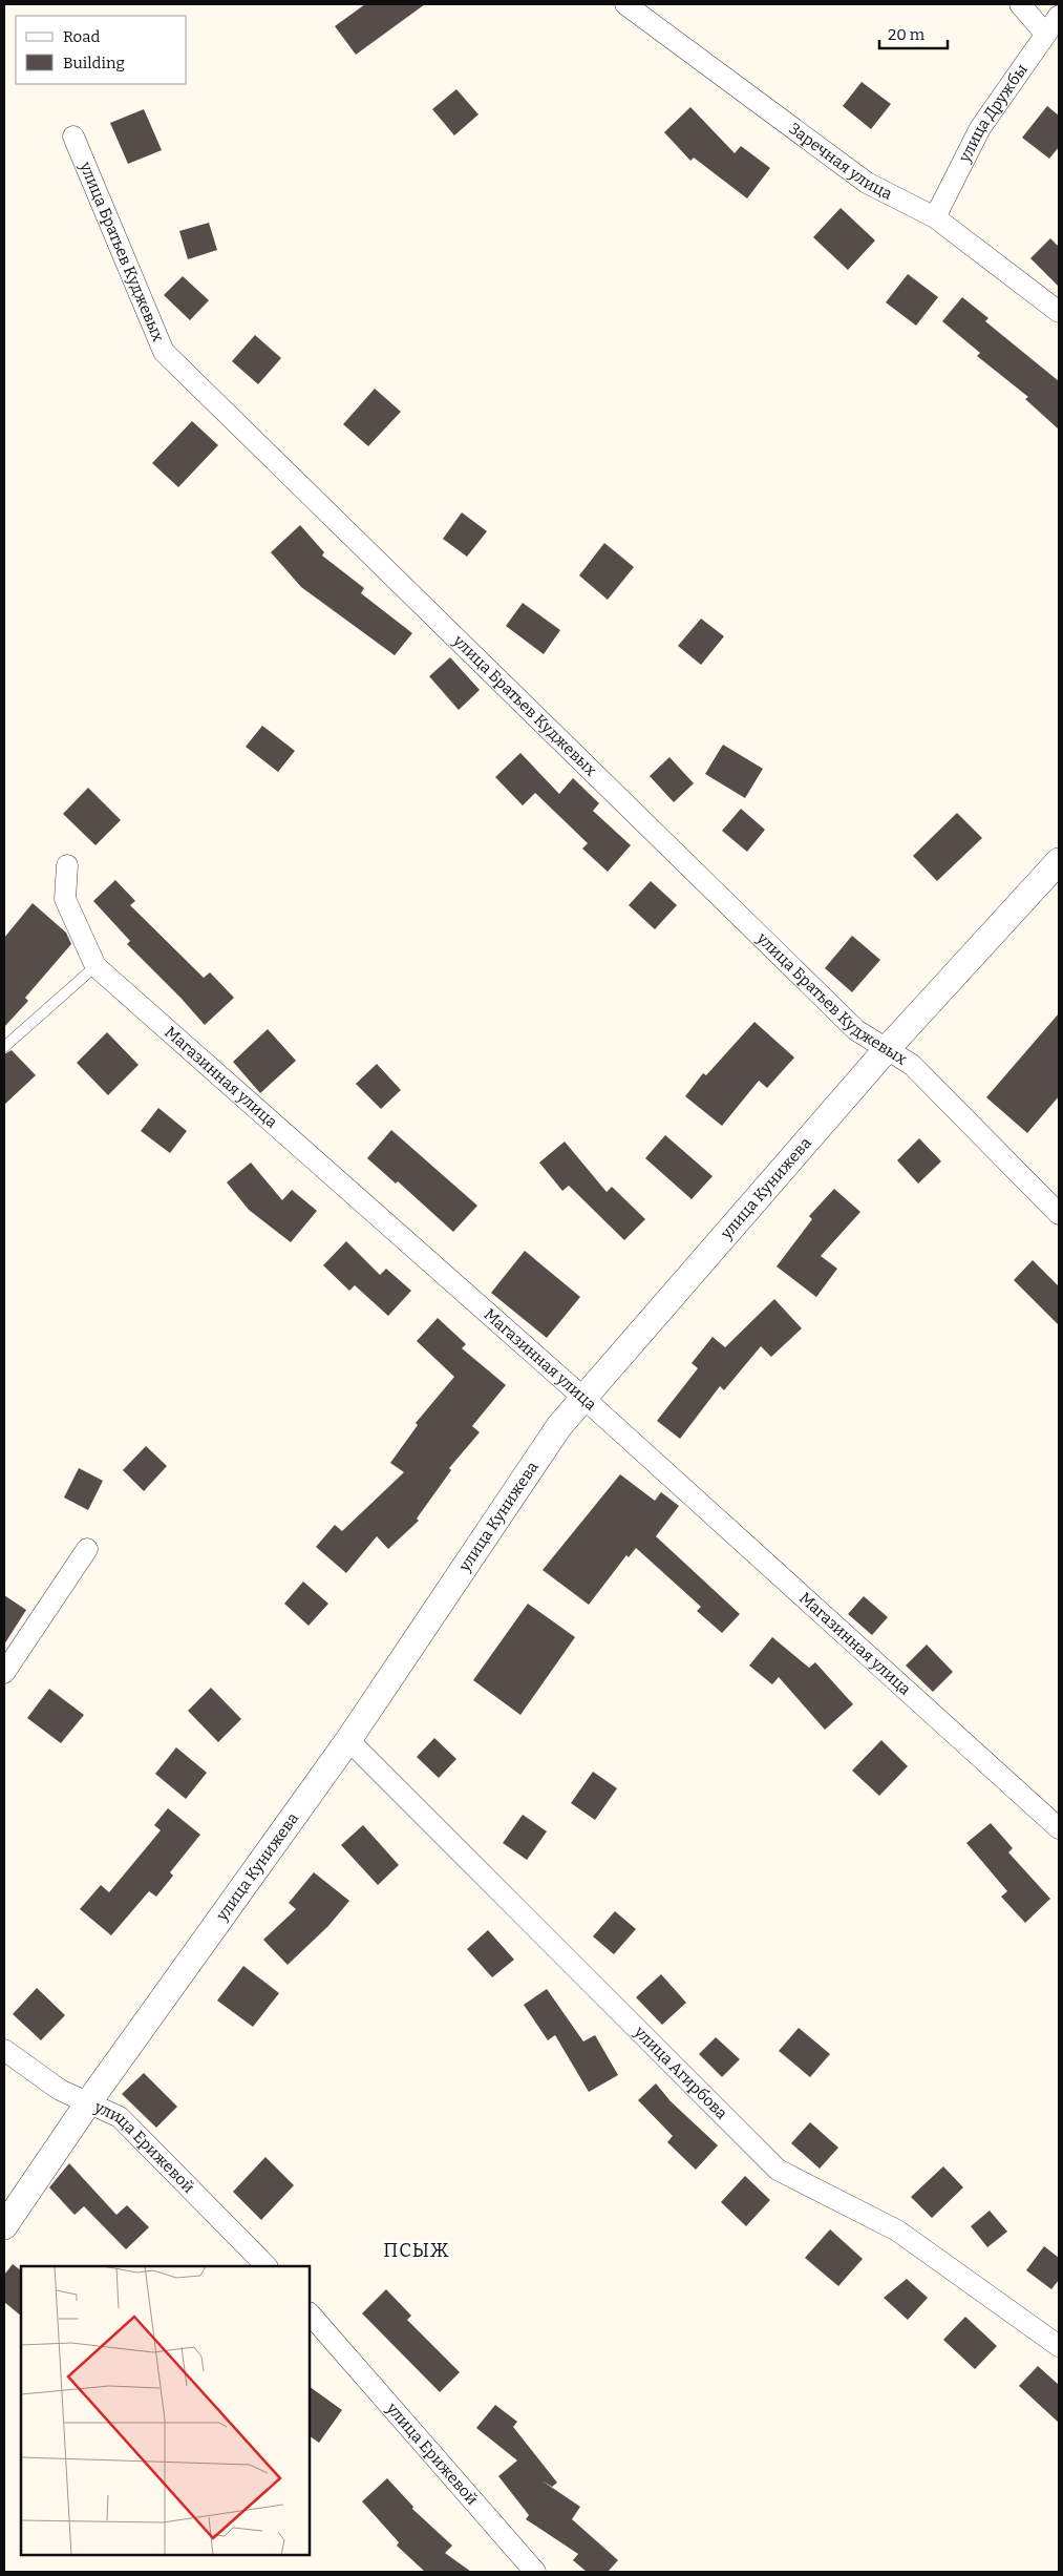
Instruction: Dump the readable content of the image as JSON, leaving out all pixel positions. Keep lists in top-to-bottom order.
{
  "streets": {
    "street": [
      "улица Дружбы",
      "Заречная улица",
      "улица Братьев Куджевых",
      "Магазинная улица",
      "улица Кунижева",
      "улица Агирбова",
      "улица Ерижевой"
    ]
  },
  "crossings": [
    ["улица Дружбы", "Заречная улица"],
    ["улица Братьев Куджевых", "улица Кунижева"],
    ["Магазинная улица", "улица Кунижева"],
    ["улица Кунижева", "улица Агирбова"],
    ["улица Кунижева", "улица Ерижевой"]
  ],
  "districts": ["ПСЫЖ"],
  "legend": ["Road", "Building"],
  "scale_bar": "20 m"
}
